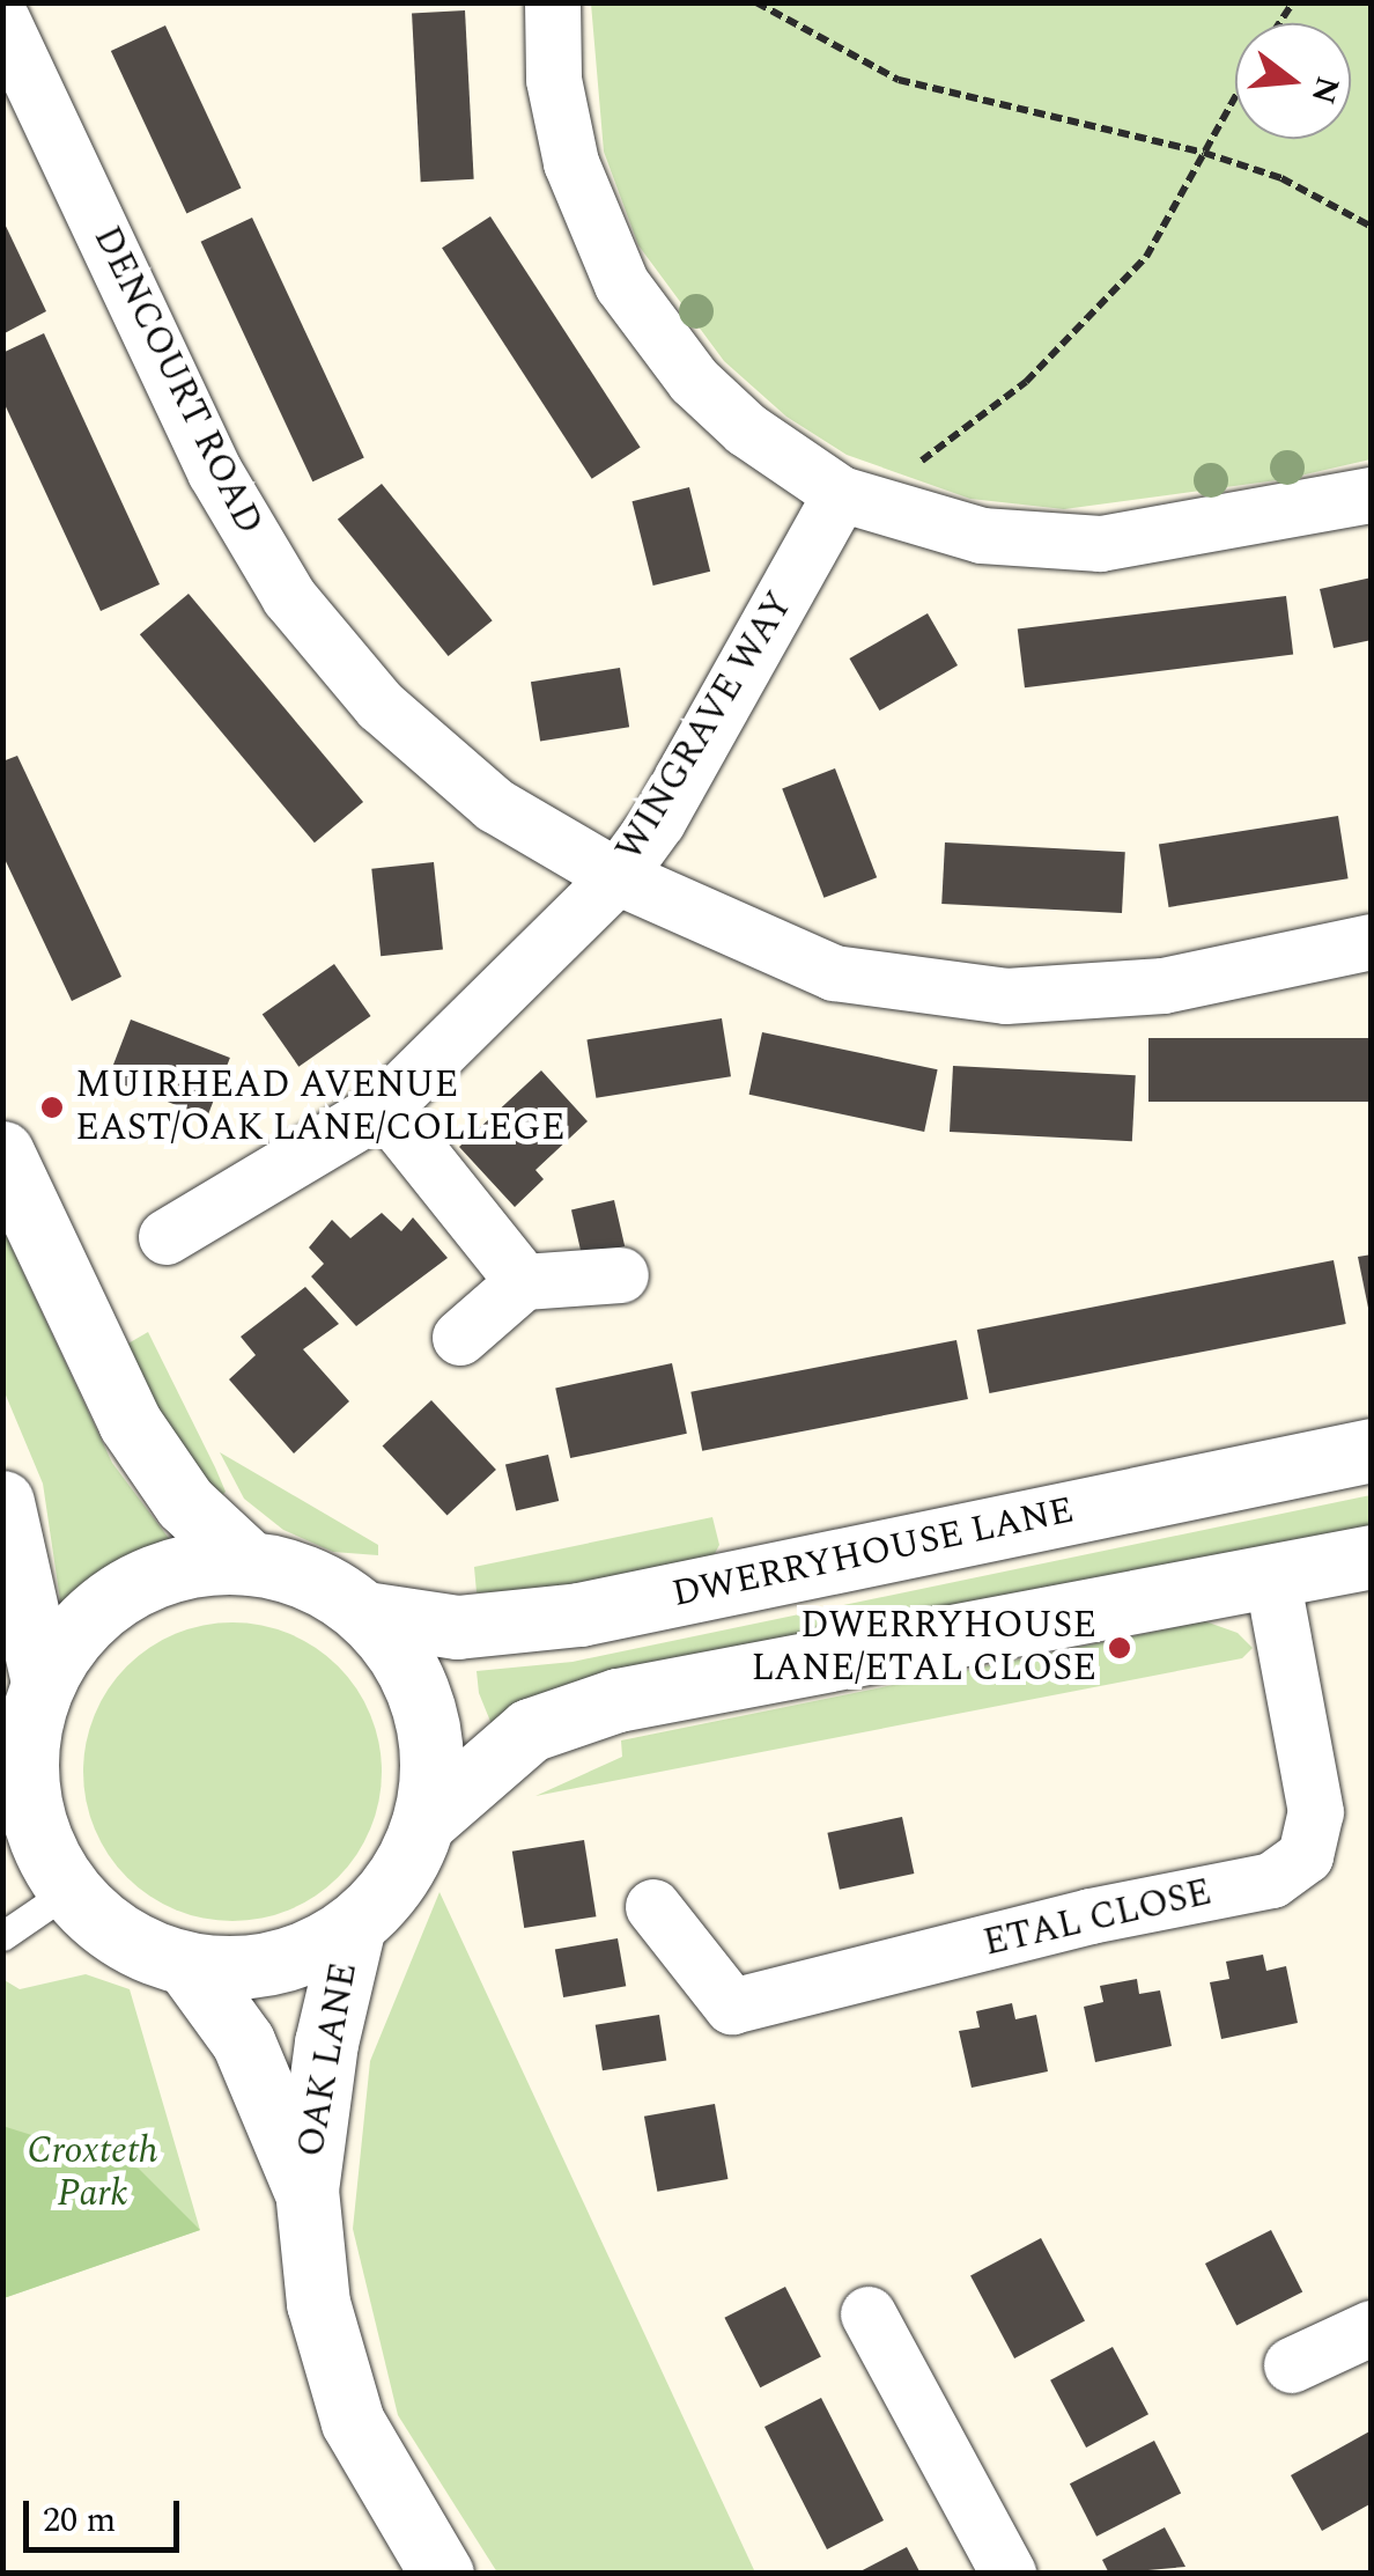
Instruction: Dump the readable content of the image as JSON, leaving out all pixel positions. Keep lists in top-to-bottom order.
{
  "streets": {
    "street": [
      "DENCOURT ROAD",
      "WINGRAVE WAY",
      "DWERRYHOUSE LANE",
      "ETAL CLOSE",
      "OAK LANE"
    ]
  },
  "crossings": [
    ["DENCOURT ROAD", "WINGRAVE WAY"],
    ["DWERRYHOUSE LANE", "OAK LANE"]
  ],
  "parks": ["Croxteth Park"],
  "places": ["MUIRHEAD AVENUE EAST/OAK LANE/COLLEGE", "DWERRYHOUSE LANE/ETAL CLOSE"],
  "scale_bar": "20 m",
  "north": "right"
}
